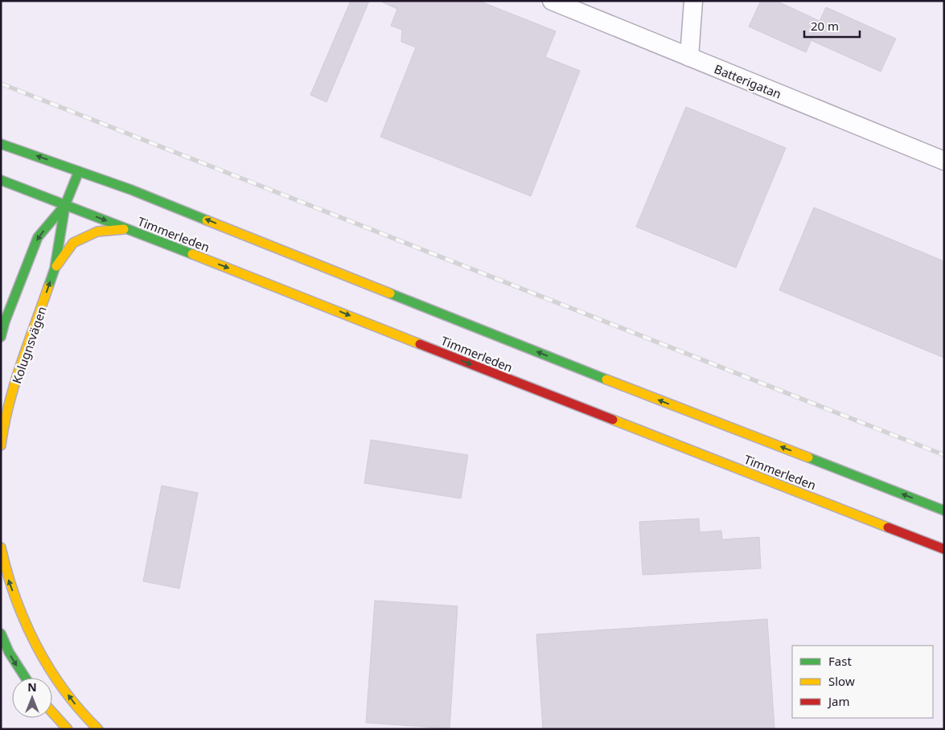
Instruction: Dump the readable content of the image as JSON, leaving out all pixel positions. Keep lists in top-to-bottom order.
{
  "streets": {
    "main road": ["Timmerleden", "Kolugnsvägen"],
    "street": ["Batterigatan"]
  },
  "crossings": [
    ["Timmerleden", "Kolugnsvägen"]
  ],
  "legend": ["Fast", "Slow", "Jam"],
  "scale_bar": "20 m",
  "north": "top"
}
